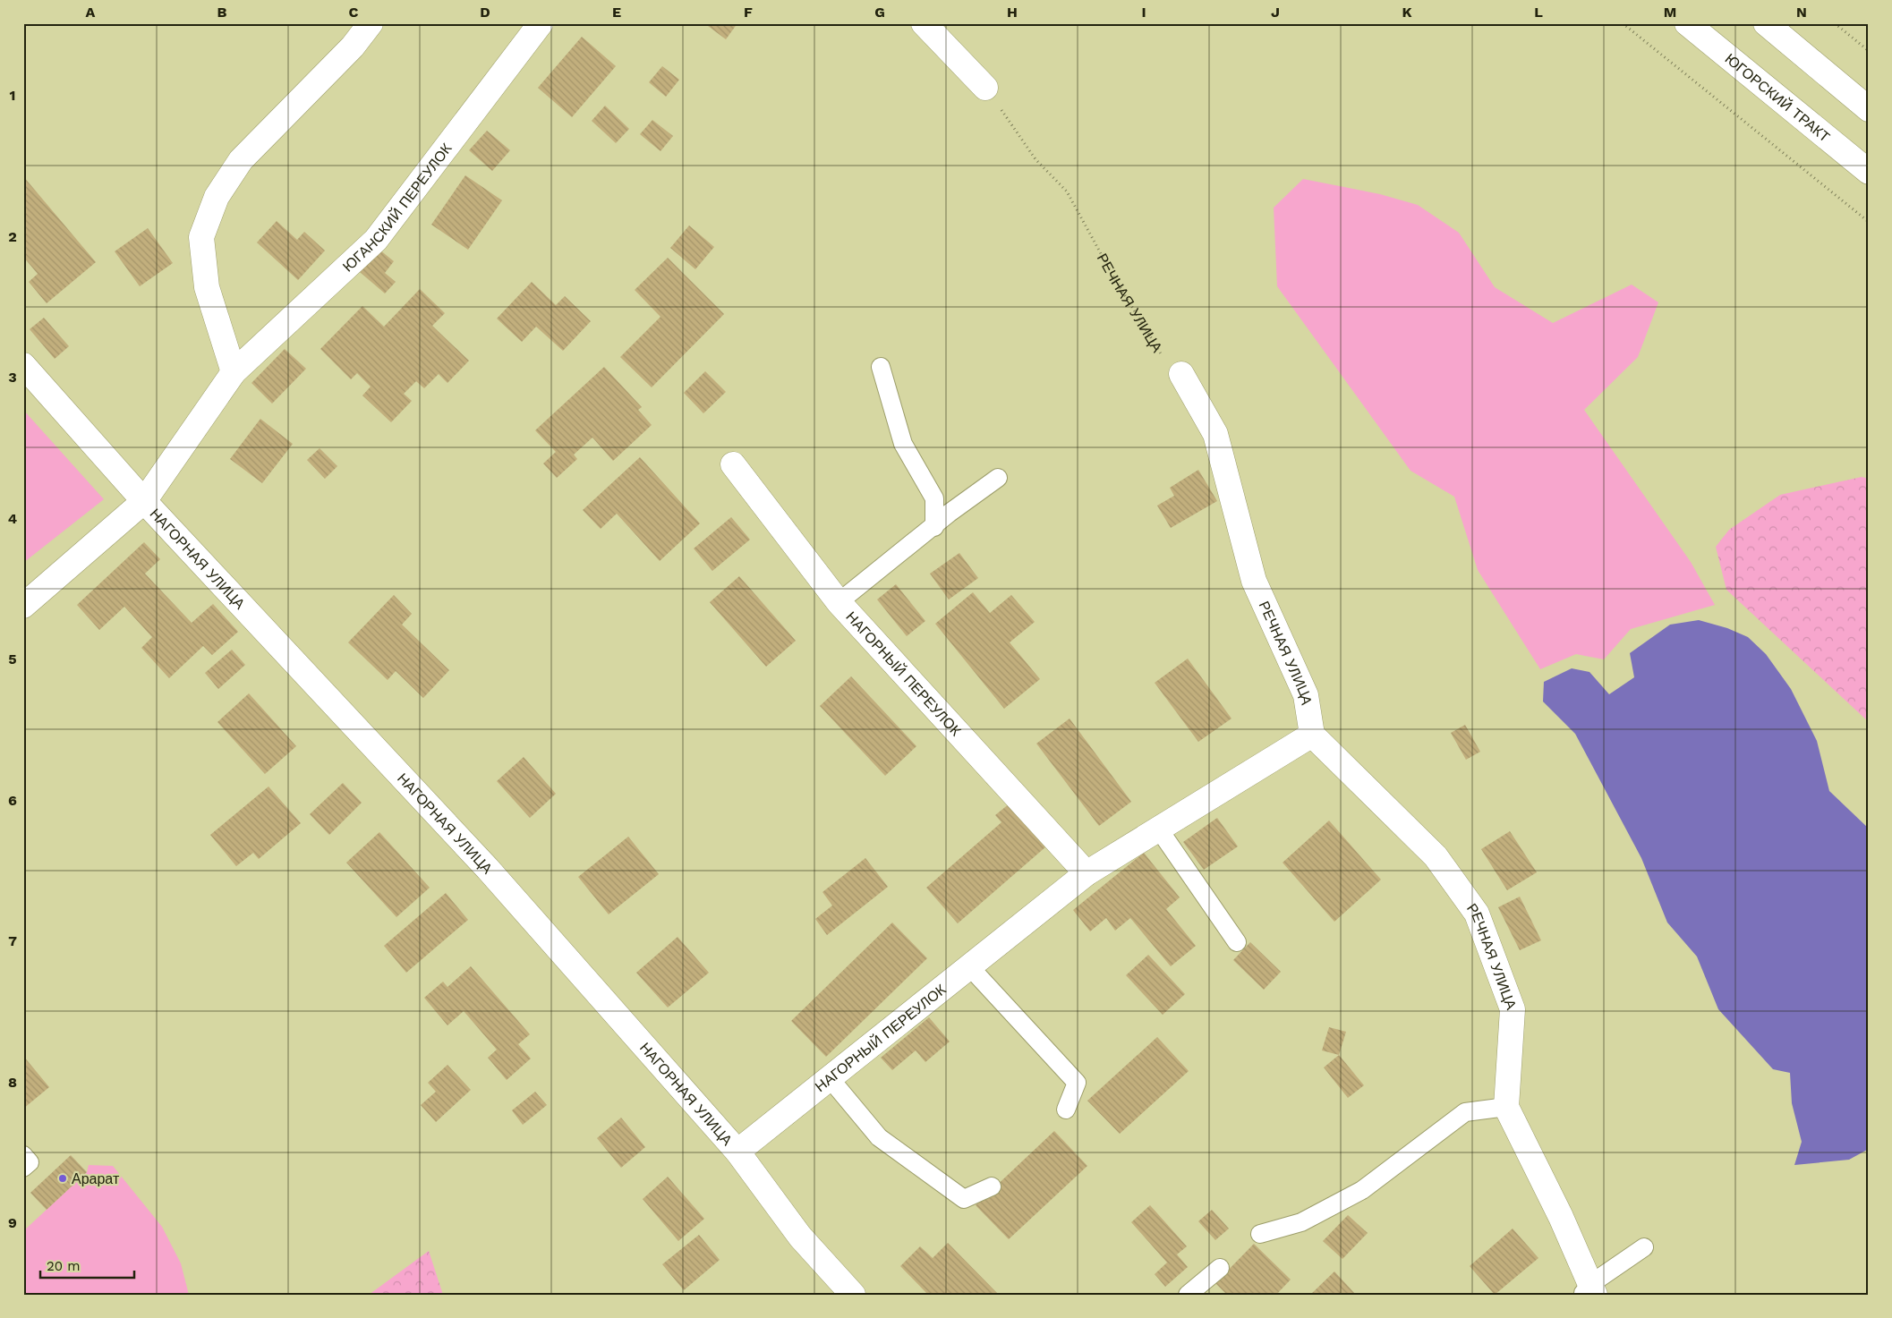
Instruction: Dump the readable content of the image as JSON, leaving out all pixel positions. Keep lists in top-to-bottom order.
{
  "streets": {
    "street": [
      "ЮГОРСКИЙ ТРАКТ",
      "ЮГАНСКИЙ ПЕРЕУЛОК",
      "РЕЧНАЯ УЛИЦА",
      "НАГОРНАЯ УЛИЦА",
      "НАГОРНЫЙ ПЕРЕУЛОК"
    ]
  },
  "crossings": [
    ["ЮГАНСКИЙ ПЕРЕУЛОК", "НАГОРНАЯ УЛИЦА"],
    ["РЕЧНАЯ УЛИЦА", "НАГОРНЫЙ ПЕРЕУЛОК"],
    ["НАГОРНАЯ УЛИЦА", "НАГОРНЫЙ ПЕРЕУЛОК"]
  ],
  "places": ["Арарат"],
  "scale_bar": "20 m",
  "grid": {
    "columns": [
      "A",
      "B",
      "C",
      "D",
      "E",
      "F",
      "G",
      "H",
      "I",
      "J",
      "K",
      "L",
      "M",
      "N"
    ],
    "rows": [
      "1",
      "2",
      "3",
      "4",
      "5",
      "6",
      "7",
      "8",
      "9"
    ]
  }
}
